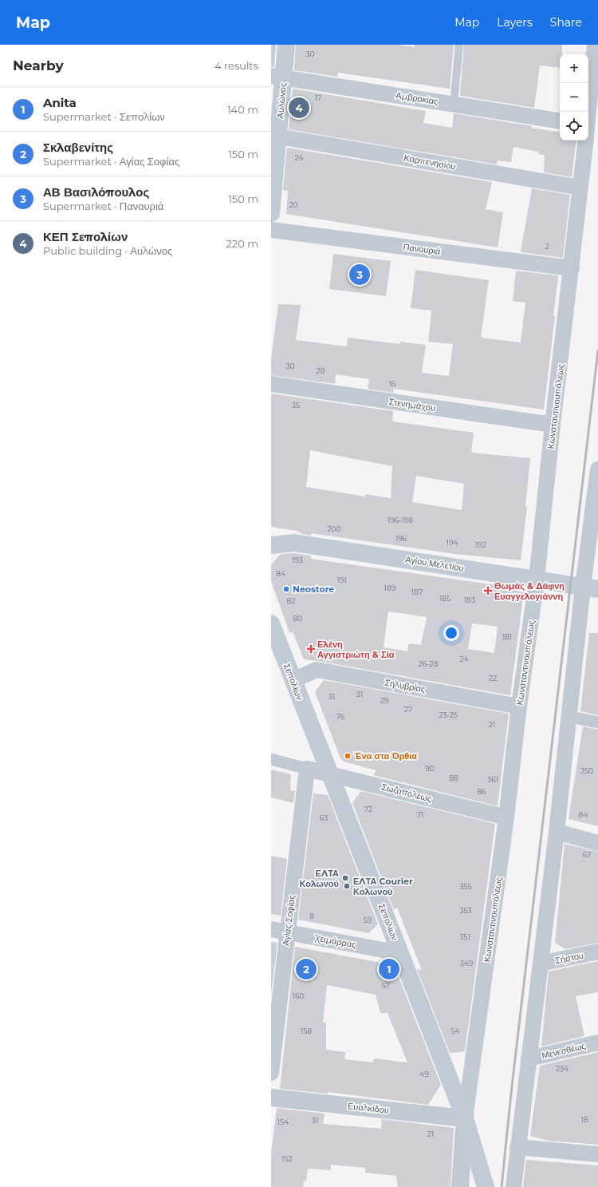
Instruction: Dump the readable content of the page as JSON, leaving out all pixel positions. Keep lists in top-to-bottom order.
{
  "streets": {
    "main road": ["Αυλώνος", "Αγίου Μελετίου", "Σεπολίων"],
    "street": [
      "Αμβρακίας",
      "Καρπενησίου",
      "Πανουριά",
      "Στενημάχου",
      "Κωνσταντινουπόλεως",
      "Σηλυβρίας",
      "Σωζοπόλεως",
      "Αγίας Σοφίας",
      "Χειμάρρας",
      "Σήστου",
      "Μενεσθέως",
      "Ευαλκίδου"
    ]
  },
  "crossings": [
    ["Αμβρακίας", "Αυλώνος"],
    ["Αυλώνος", "Καρπενησίου"],
    ["Καρπενησίου", "Κωνσταντινουπόλεως"],
    ["Πανουριά", "Κωνσταντινουπόλεως"],
    ["Στενημάχου", "Κωνσταντινουπόλεως"],
    ["Κωνσταντινουπόλεως", "Αγίου Μελετίου"],
    ["Κωνσταντινουπόλεως", "Σεπολίων"],
    ["Κωνσταντινουπόλεως", "Σηλυβρίας"],
    ["Κωνσταντινουπόλεως", "Σωζοπόλεως"],
    ["Κωνσταντινουπόλεως", "Ευαλκίδου"],
    ["Σεπολίων", "Σηλυβρίας"],
    ["Σεπολίων", "Σωζοπόλεως"],
    ["Σεπολίων", "Χειμάρρας"],
    ["Σεπολίων", "Ευαλκίδου"],
    ["Σωζοπόλεως", "Αγίας Σοφίας"],
    ["Αγίας Σοφίας", "Χειμάρρας"]
  ],
  "places": {
    "other": [
      "Neostore",
      "Ένα στα Όρθια",
      "ΕΛΤΑ Κολωνού",
      "ΕΛΤΑ Courier Κολωνού"
    ],
    "health": ["Θωμάς & Δάφνη Ευαγγελογιάννη", "Ελένη Αγγιστριώτη & Σία"]
  },
  "house_numbers": [
    "30",
    "17",
    "24",
    "20",
    "2",
    "30",
    "28",
    "16",
    "35",
    "196-198",
    "200",
    "196",
    "194",
    "192",
    "193",
    "84",
    "191",
    "189",
    "187",
    "185",
    "183",
    "82",
    "80",
    "181",
    "24",
    "26-28",
    "22",
    "31",
    "31",
    "29",
    "27",
    "23-25",
    "76",
    "21",
    "90",
    "250",
    "88",
    "361",
    "86",
    "72",
    "71",
    "84",
    "63",
    "67",
    "355",
    "353",
    "8",
    "59",
    "351",
    "349",
    "57",
    "160",
    "158",
    "54",
    "234",
    "49",
    "18",
    "31",
    "154",
    "21",
    "152"
  ],
  "page": {
    "header": "Map",
    "nav": ["Map", "Layers", "Share"],
    "heading": ["Nearby", "4 results"],
    "map_buttons": ["+", "−"],
    "list": [
      {
        "mark": "1",
        "name": "Anita",
        "note": "Supermarket · Σεπολίων",
        "value": "140 m"
      },
      {
        "mark": "2",
        "name": "Σκλαβενίτης",
        "note": "Supermarket · Αγίας Σοφίας",
        "value": "150 m"
      },
      {
        "mark": "3",
        "name": "ΑΒ Βασιλόπουλος",
        "note": "Supermarket · Πανουριά",
        "value": "150 m"
      },
      {
        "mark": "4",
        "name": "ΚΕΠ Σεπολίων",
        "note": "Public building · Αυλώνος",
        "value": "220 m"
      }
    ],
    "pins": [
      "4",
      "3",
      "1",
      "2"
    ]
  }
}
